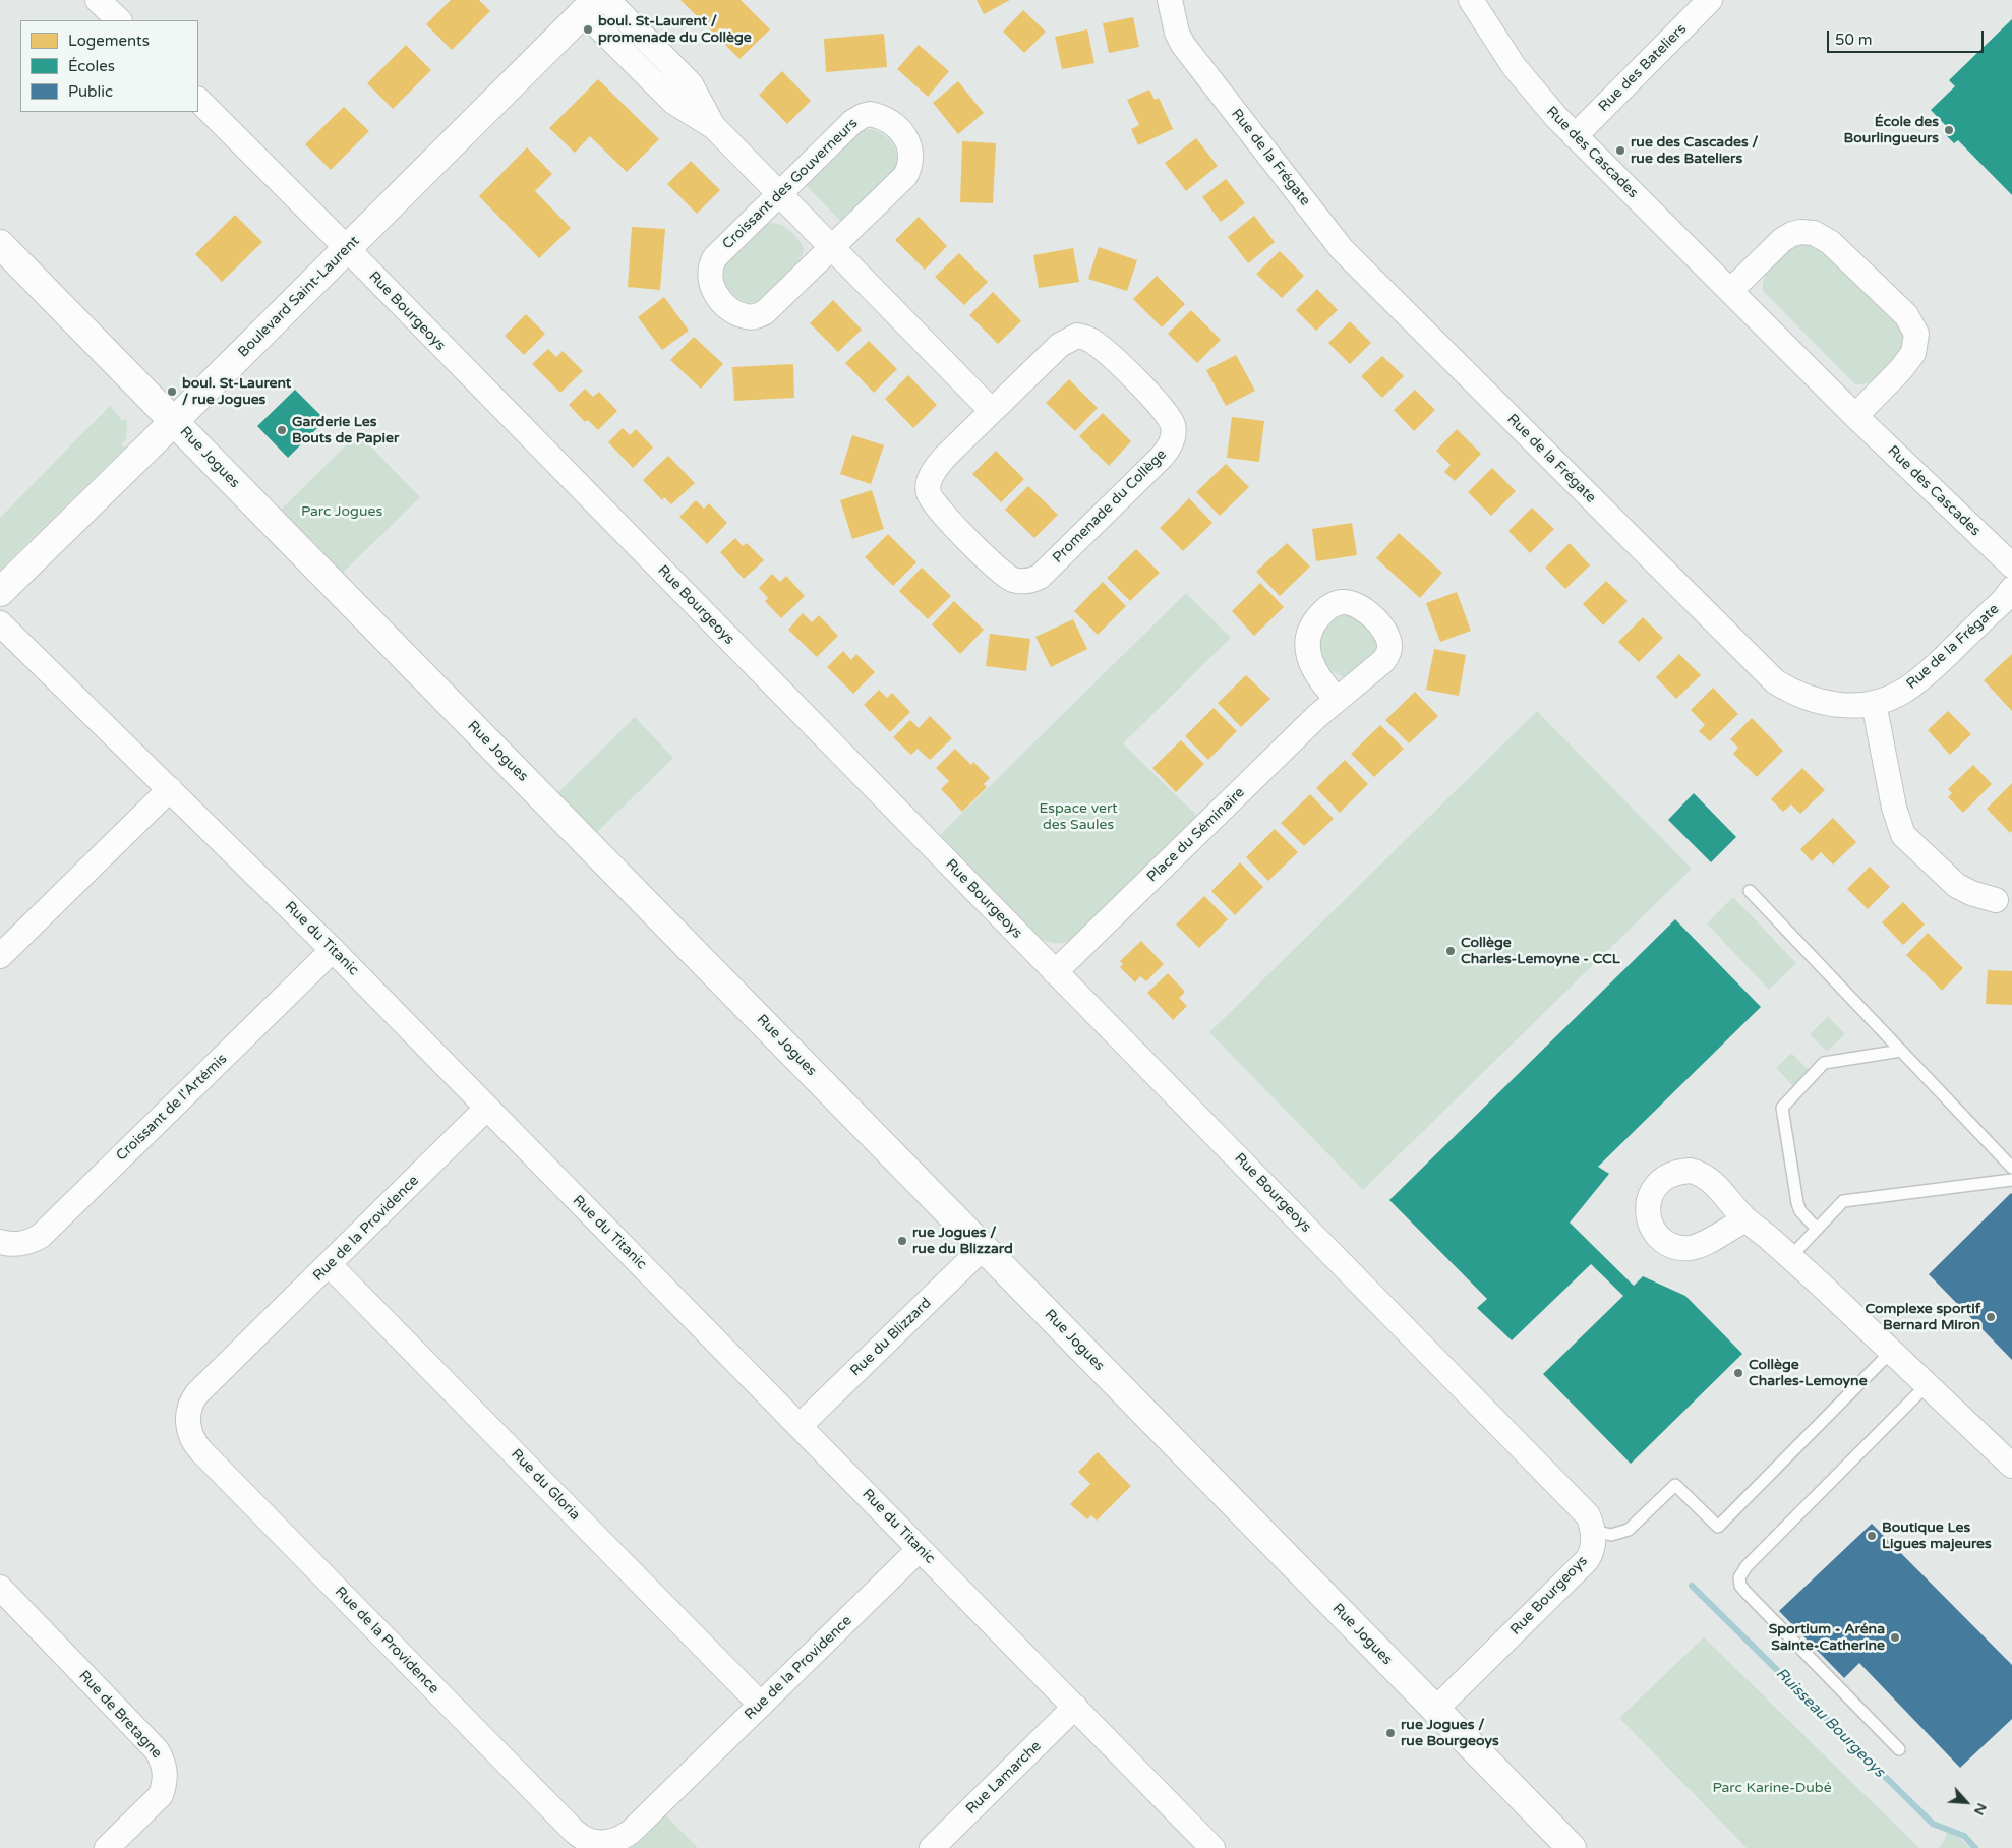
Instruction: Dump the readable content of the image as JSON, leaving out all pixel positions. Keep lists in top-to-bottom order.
{
  "streets": {
    "street": [
      "Rue des Bateliers",
      "Rue des Cascades",
      "Rue de la Frégate",
      "Croissant des Gouverneurs",
      "Boulevard Saint-Laurent",
      "Rue Bourgeoys",
      "Rue Jogues",
      "Promenade du Collège",
      "Place du Séminaire",
      "Rue du Titanic",
      "Croissant de l'Artémis",
      "Rue de la Providence",
      "Rue du Blizzard",
      "Rue du Gloria",
      "Rue de Bretagne",
      "Rue Lamarche"
    ]
  },
  "crossings": [
    ["Rue des Bateliers", "Rue des Cascades"],
    ["Boulevard Saint-Laurent", "Rue Bourgeoys"],
    ["Boulevard Saint-Laurent", "Rue Jogues"],
    ["Rue Bourgeoys", "Rue Jogues"],
    ["Rue Bourgeoys", "Place du Séminaire"],
    ["Rue Jogues", "Rue du Blizzard"],
    ["Rue du Titanic", "Croissant de l'Artémis"],
    ["Rue du Titanic", "Rue de la Providence"],
    ["Rue du Titanic", "Rue du Blizzard"],
    ["Rue du Titanic", "Rue Lamarche"],
    ["Rue de la Providence", "Rue du Gloria"]
  ],
  "water": ["Ruisseau Bourgeoys"],
  "parks": ["Parc Jogues", "Espace vert des Saules", "Parc Karine-Dubé"],
  "places": [
    "boul. St-Laurent / promenade du Collège",
    "École des Bourlingueurs",
    "rue des Cascades / rue des Bateliers",
    "boul. St-Laurent / rue Jogues",
    "Garderie Les Bouts de Papier",
    "Collège Charles-Lemoyne - CCL",
    "rue Jogues / rue du Blizzard",
    "Complexe sportif Bernard Miron",
    "Collège Charles-Lemoyne",
    "Boutique Les Ligues majeures",
    "Sportium - Aréna Sainte-Catherine",
    "rue Jogues / rue Bourgeoys"
  ],
  "legend": ["Logements", "Écoles", "Public"],
  "scale_bar": "50 m",
  "north": "bottom right"
}
